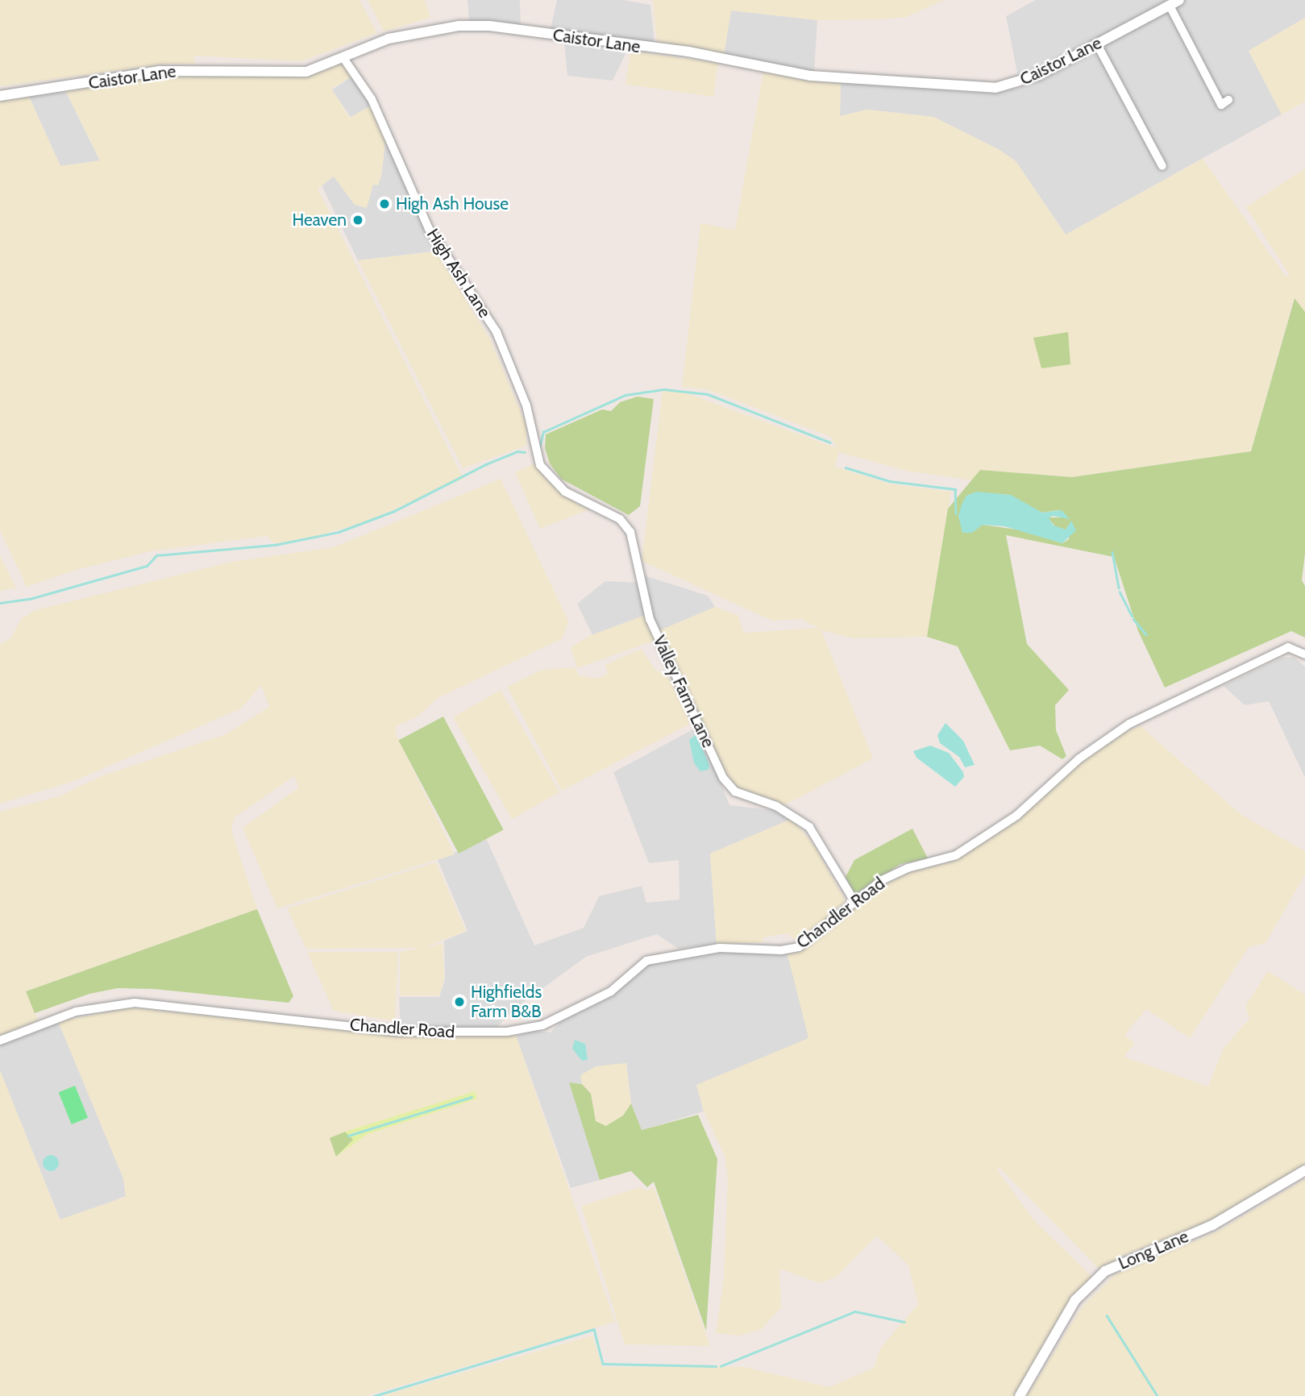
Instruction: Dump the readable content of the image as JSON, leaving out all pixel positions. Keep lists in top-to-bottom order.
{
  "streets": {
    "street": [
      "Caistor Lane",
      "High Ash Lane",
      "Valley Farm Lane",
      "Chandler Road",
      "Long Lane"
    ]
  },
  "crossings": [
    ["Caistor Lane", "High Ash Lane"],
    ["High Ash Lane", "Valley Farm Lane"],
    ["Valley Farm Lane", "Chandler Road"]
  ],
  "places": ["High Ash House", "Heaven", "Highfields Farm B&B"]
}
